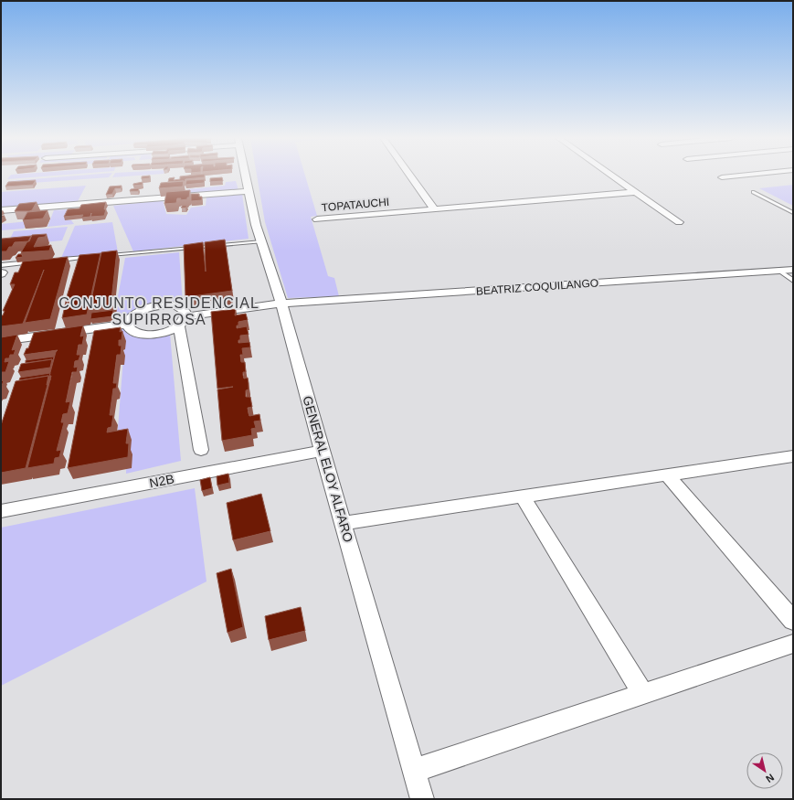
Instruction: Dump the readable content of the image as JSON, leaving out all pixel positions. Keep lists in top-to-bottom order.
{
  "streets": {
    "street": [
      "TOPATAUCHI",
      "BEATRIZ COQUILANGO",
      "GENERAL ELOY ALFARO",
      "N2B"
    ]
  },
  "crossings": [
    ["BEATRIZ COQUILANGO", "GENERAL ELOY ALFARO"],
    ["GENERAL ELOY ALFARO", "N2B"]
  ],
  "districts": ["CONJUNTO RESIDENCIAL SUPIRROSA"],
  "north": "bottom right"
}
